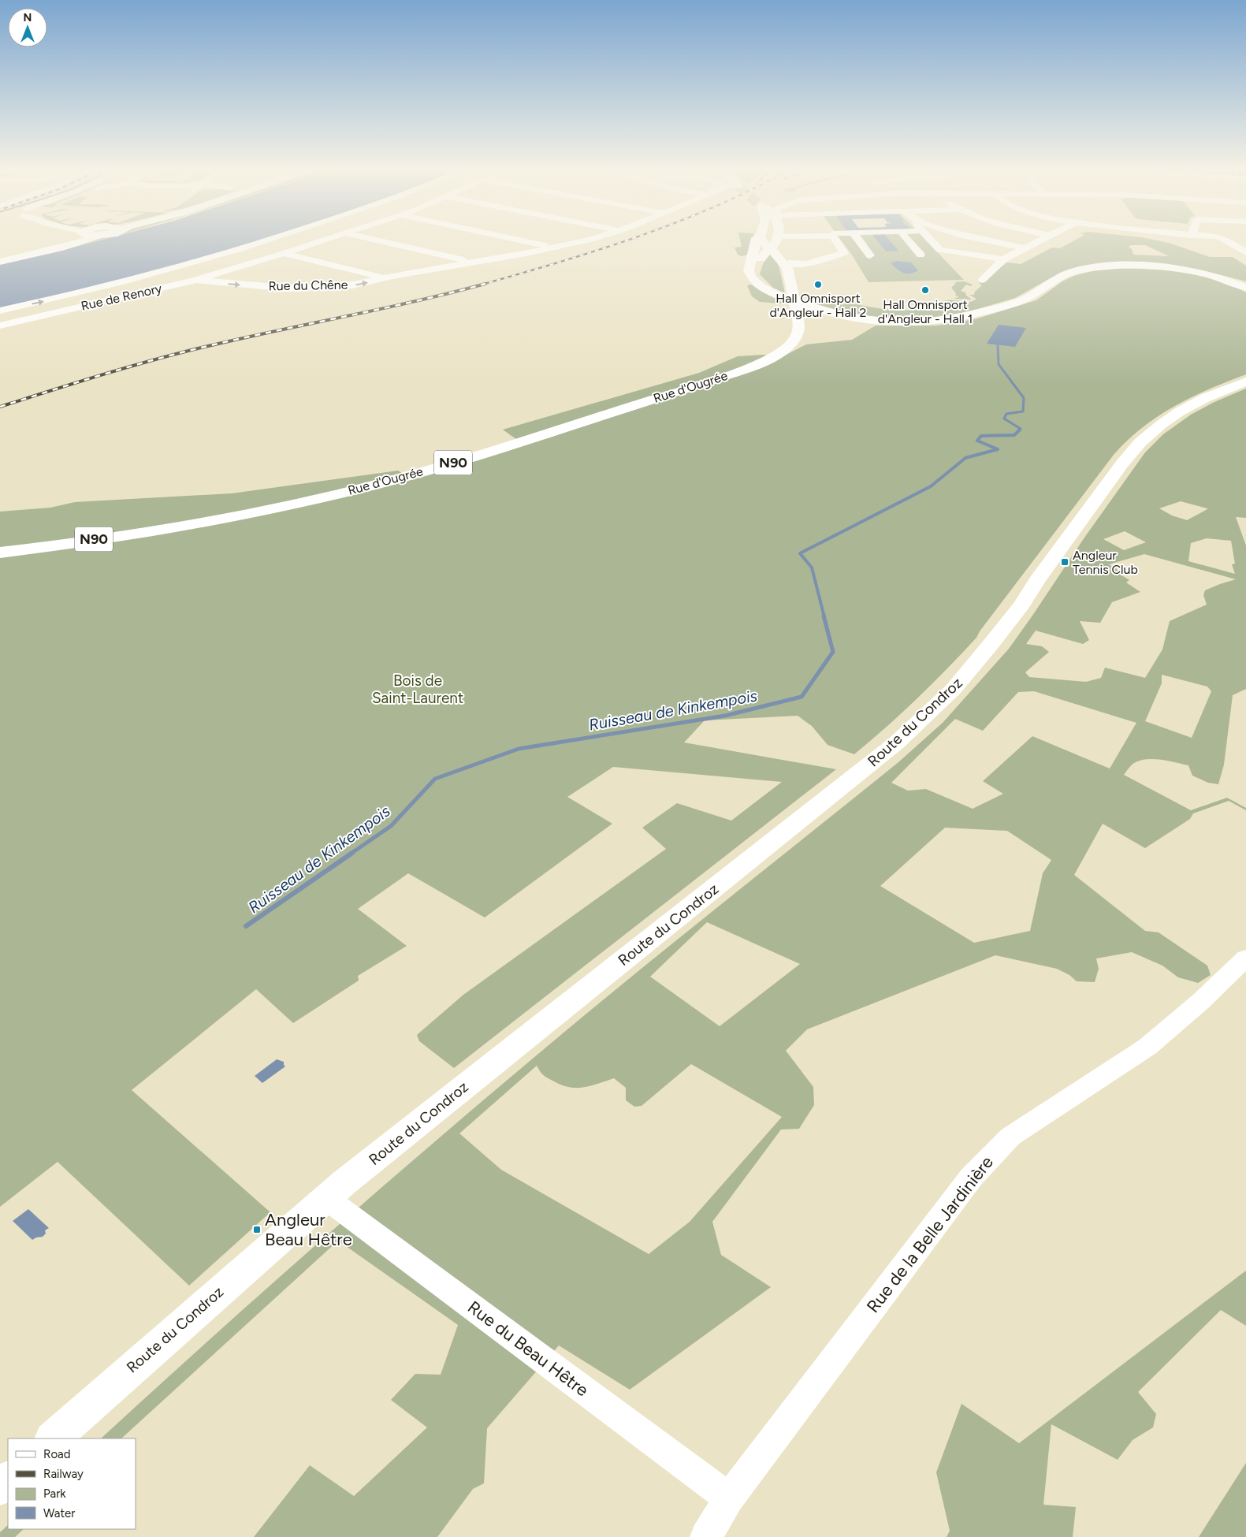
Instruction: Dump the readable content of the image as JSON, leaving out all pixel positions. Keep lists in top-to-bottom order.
{
  "streets": {
    "main road": ["Rue d'Ougrée", "N90", "Route du Condroz"],
    "street": [
      "Rue du Chêne",
      "Rue de Renory",
      "Rue de la Belle Jardinière",
      "Rue du Beau Hêtre"
    ]
  },
  "crossings": [
    ["Rue du Chêne", "Rue de Renory"],
    ["Route du Condroz", "Rue du Beau Hêtre"],
    ["Rue de la Belle Jardinière", "Rue du Beau Hêtre"]
  ],
  "water": ["Ruisseau de Kinkempois"],
  "parks": ["Bois de Saint-Laurent"],
  "places": {
    "other": ["Hall Omnisport d'Angleur - Hall 2", "Hall Omnisport d'Angleur - Hall 1"],
    "transit": ["Angleur Tennis Club", "Angleur Beau Hêtre"]
  },
  "legend": [
    "Road",
    "Railway",
    "Park",
    "Water"
  ],
  "north": "top"
}
